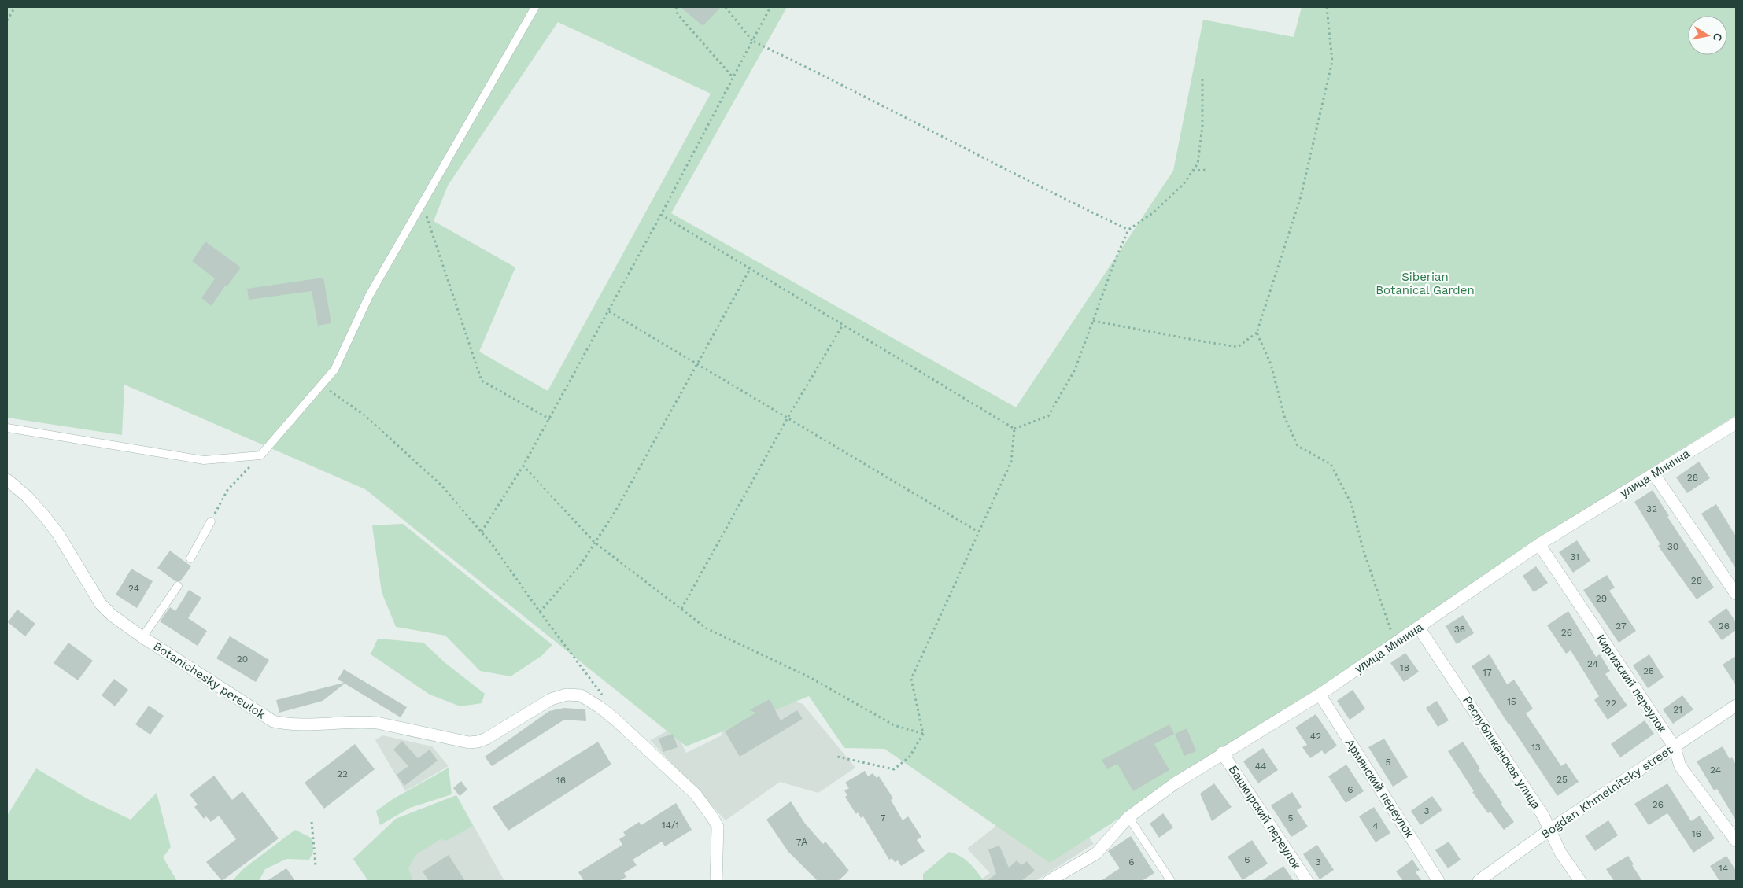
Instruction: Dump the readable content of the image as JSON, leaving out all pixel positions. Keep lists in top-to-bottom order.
{
  "streets": {
    "street": [
      "улица Минина",
      "Botanichesky pereulok",
      "Киргизский переулок",
      "Республиканская улица",
      "Армянский переулок",
      "Bogdan Khmelnitsky street",
      "Башкирский переулок"
    ]
  },
  "crossings": [
    ["улица Минина", "Киргизский переулок"],
    ["улица Минина", "Республиканская улица"],
    ["улица Минина", "Армянский переулок"],
    ["улица Минина", "Башкирский переулок"],
    ["Киргизский переулок", "Bogdan Khmelnitsky street"],
    ["Республиканская улица", "Bogdan Khmelnitsky street"]
  ],
  "parks": ["Siberian Botanical Garden"],
  "house_numbers": [
    "28",
    "32",
    "30",
    "31",
    "28",
    "24",
    "29",
    "27",
    "26",
    "36",
    "26",
    "20",
    "24",
    "18",
    "25",
    "17",
    "15",
    "22",
    "21",
    "42",
    "13",
    "5",
    "44",
    "24",
    "22",
    "25",
    "16",
    "6",
    "26",
    "3",
    "7",
    "5",
    "14/1",
    "4",
    "16",
    "7А",
    "6",
    "6",
    "3",
    "14"
  ],
  "north": "right"
}
